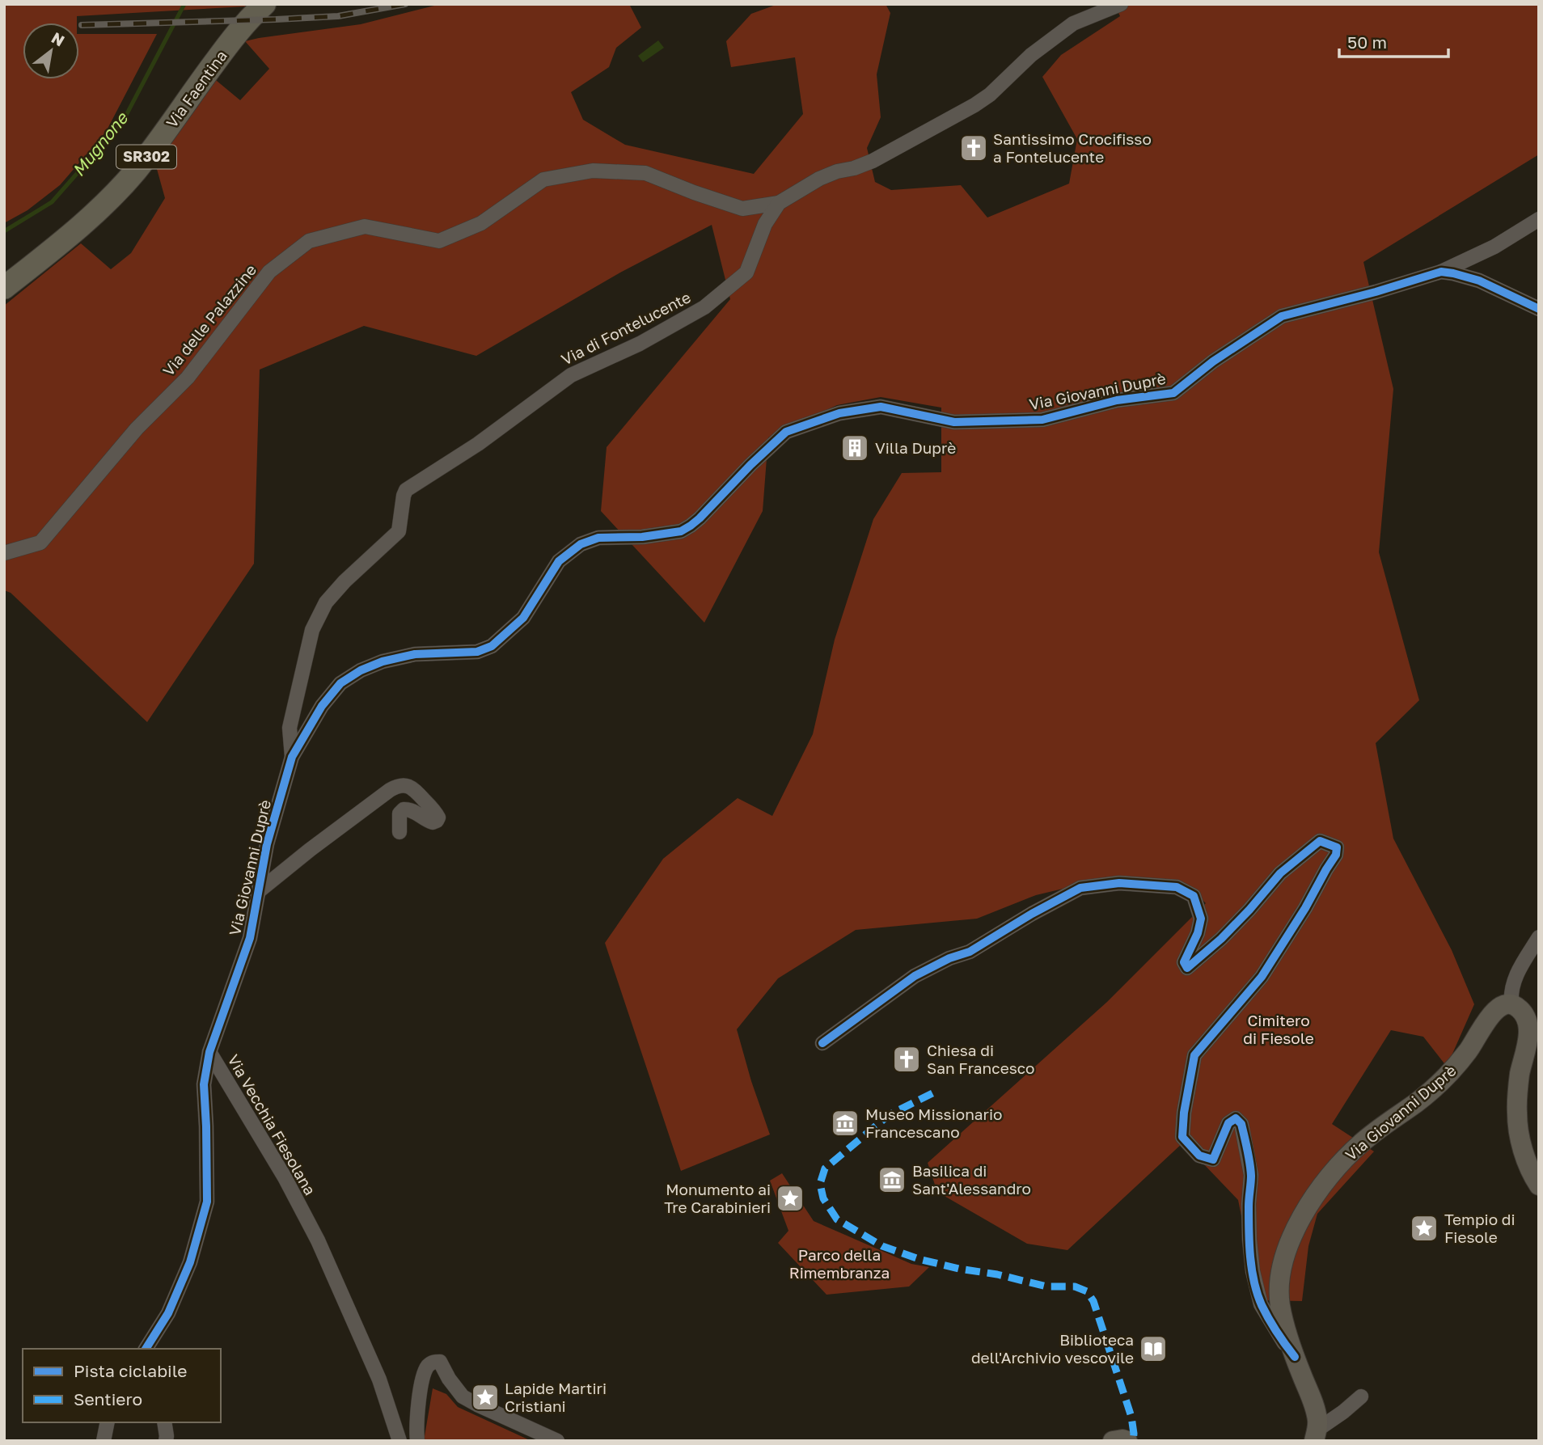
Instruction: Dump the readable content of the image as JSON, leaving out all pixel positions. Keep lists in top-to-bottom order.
{
  "streets": {
    "main road": ["Via Faentina", "SR302"],
    "street": [
      "Via delle Palazzine",
      "Via di Fontelucente",
      "Via Giovanni Duprè",
      "Via Vecchia Fiesolana"
    ]
  },
  "crossings": [
    ["Via delle Palazzine", "Via di Fontelucente"],
    ["Via di Fontelucente", "Via Giovanni Duprè"],
    ["Via Giovanni Duprè", "Via Vecchia Fiesolana"]
  ],
  "water": ["Mugnone"],
  "parks": ["Cimitero di Fiesole", "Parco della Rimembranza"],
  "places": {
    "church": ["Santissimo Crocifisso a Fontelucente", "Chiesa di San Francesco"],
    "building": ["Villa Duprè"],
    "museum": ["Museo Missionario Francescano", "Basilica di Sant'Alessandro"],
    "place": ["Monumento ai Tre Carabinieri", "Tempio di Fiesole", "Lapide Martiri Cristiani"],
    "library": ["Biblioteca dell'Archivio vescovile"]
  },
  "legend": ["Pista ciclabile", "Sentiero"],
  "scale_bar": "50 m",
  "north": "top right"
}
